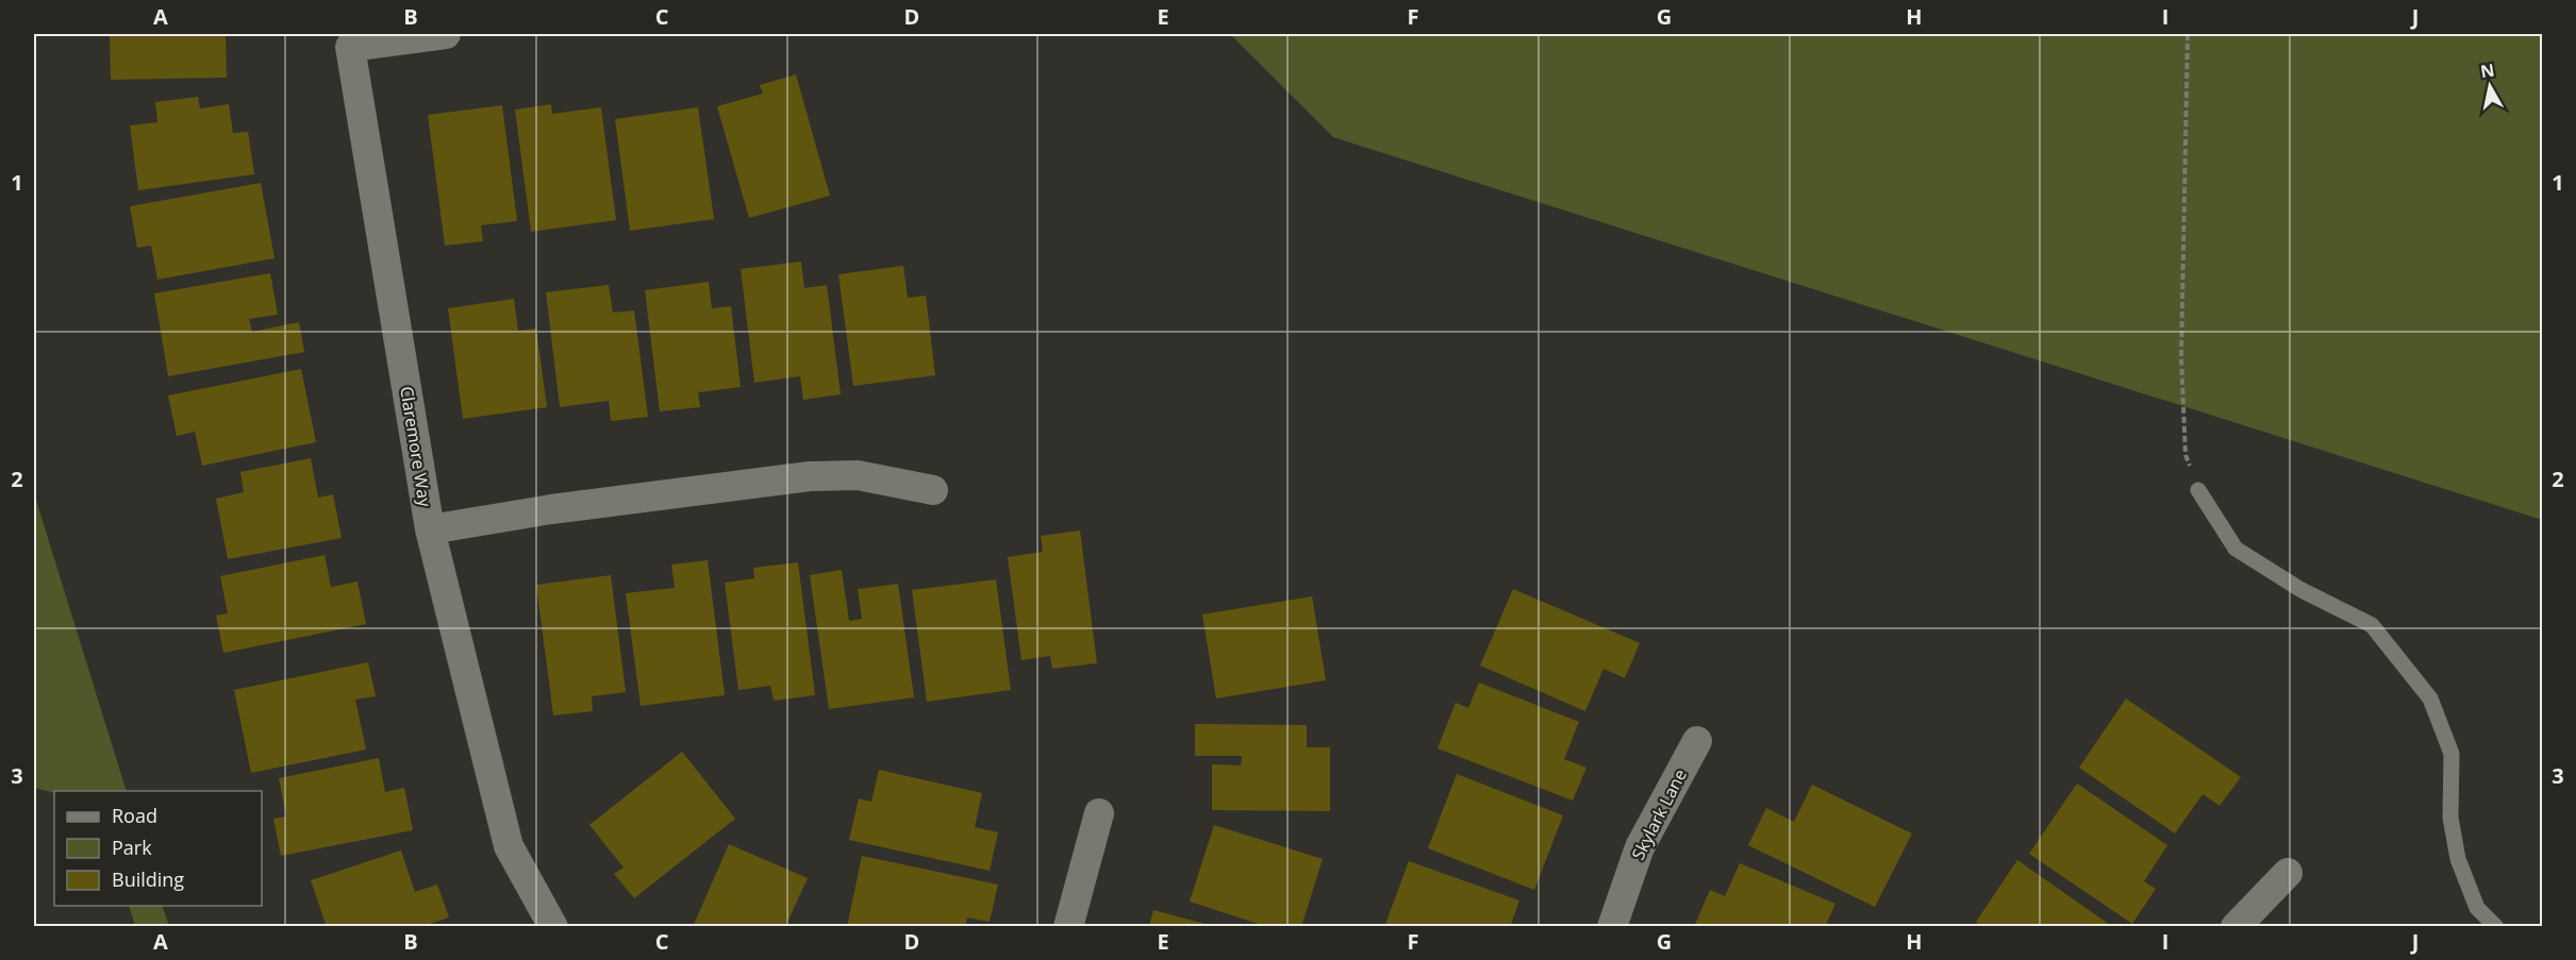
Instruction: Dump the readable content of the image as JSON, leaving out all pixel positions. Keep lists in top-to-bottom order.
{
  "streets": {
    "street": ["Claremore Way", "Skylark Lane"]
  },
  "legend": ["Road", "Park", "Building"],
  "north": "top",
  "grid": {
    "columns": [
      "A",
      "B",
      "C",
      "D",
      "E",
      "F",
      "G",
      "H",
      "I",
      "J"
    ],
    "rows": ["1", "2", "3"]
  }
}
